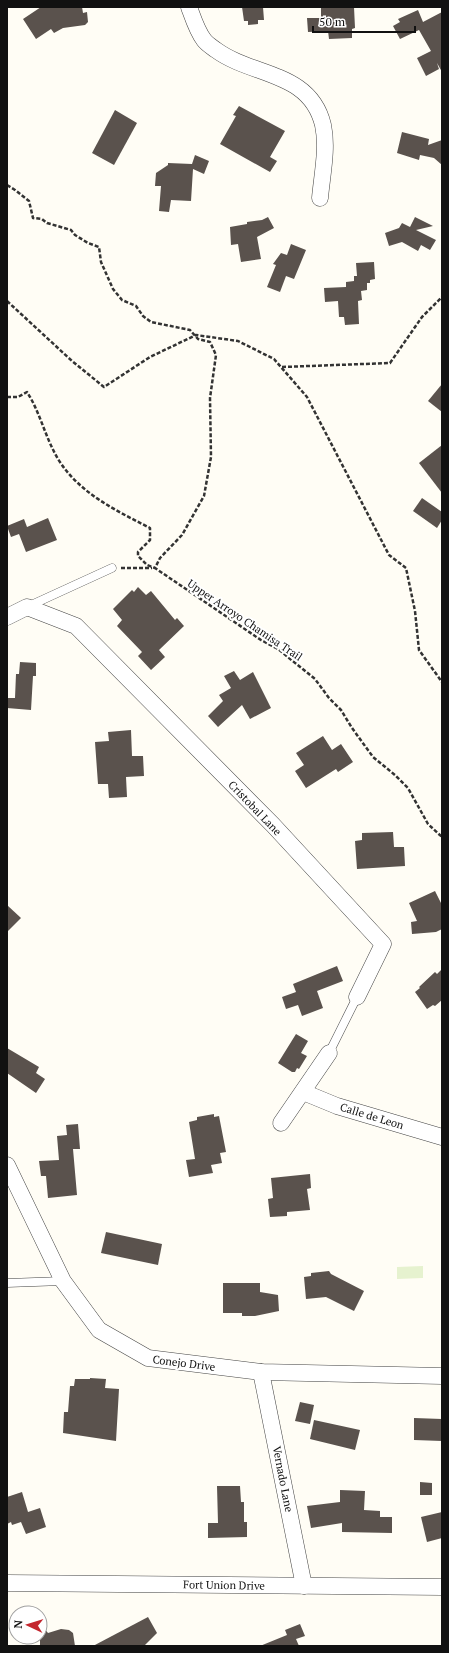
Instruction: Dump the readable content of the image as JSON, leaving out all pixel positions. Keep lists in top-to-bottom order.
{
  "streets": {
    "street": [
      "Cristobal Lane",
      "Calle de Leon",
      "Conejo Drive",
      "Vernado Lane",
      "Fort Union Drive"
    ],
    "path": ["Upper Arroyo Chamisa Trail"]
  },
  "crossings": [
    ["Conejo Drive", "Vernado Lane"],
    ["Vernado Lane", "Fort Union Drive"]
  ],
  "scale_bar": "50 m",
  "north": "left"
}
